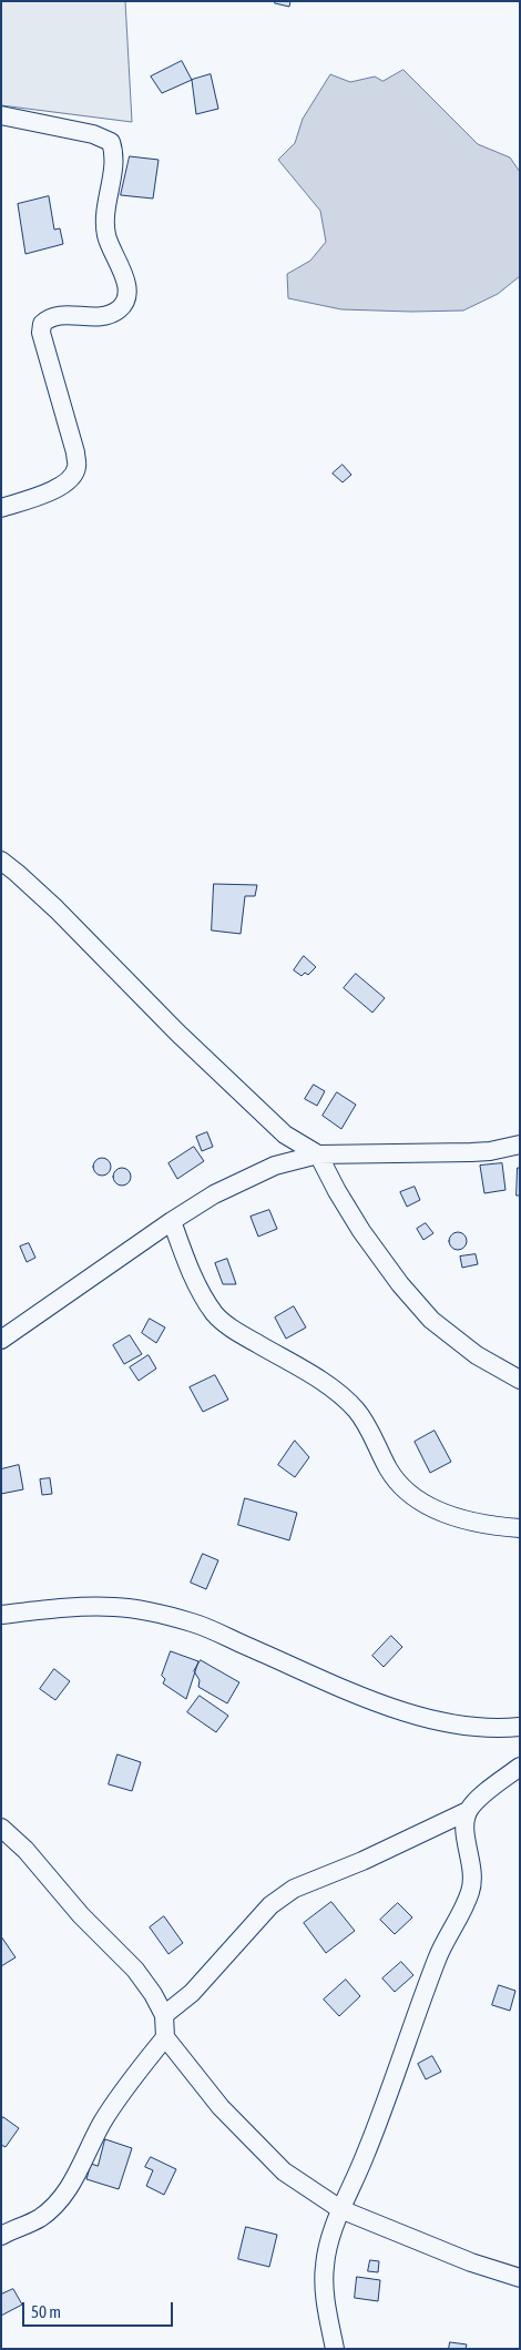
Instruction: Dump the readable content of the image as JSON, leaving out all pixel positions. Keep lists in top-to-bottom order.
{
  "scale_bar": "50 m"
}
